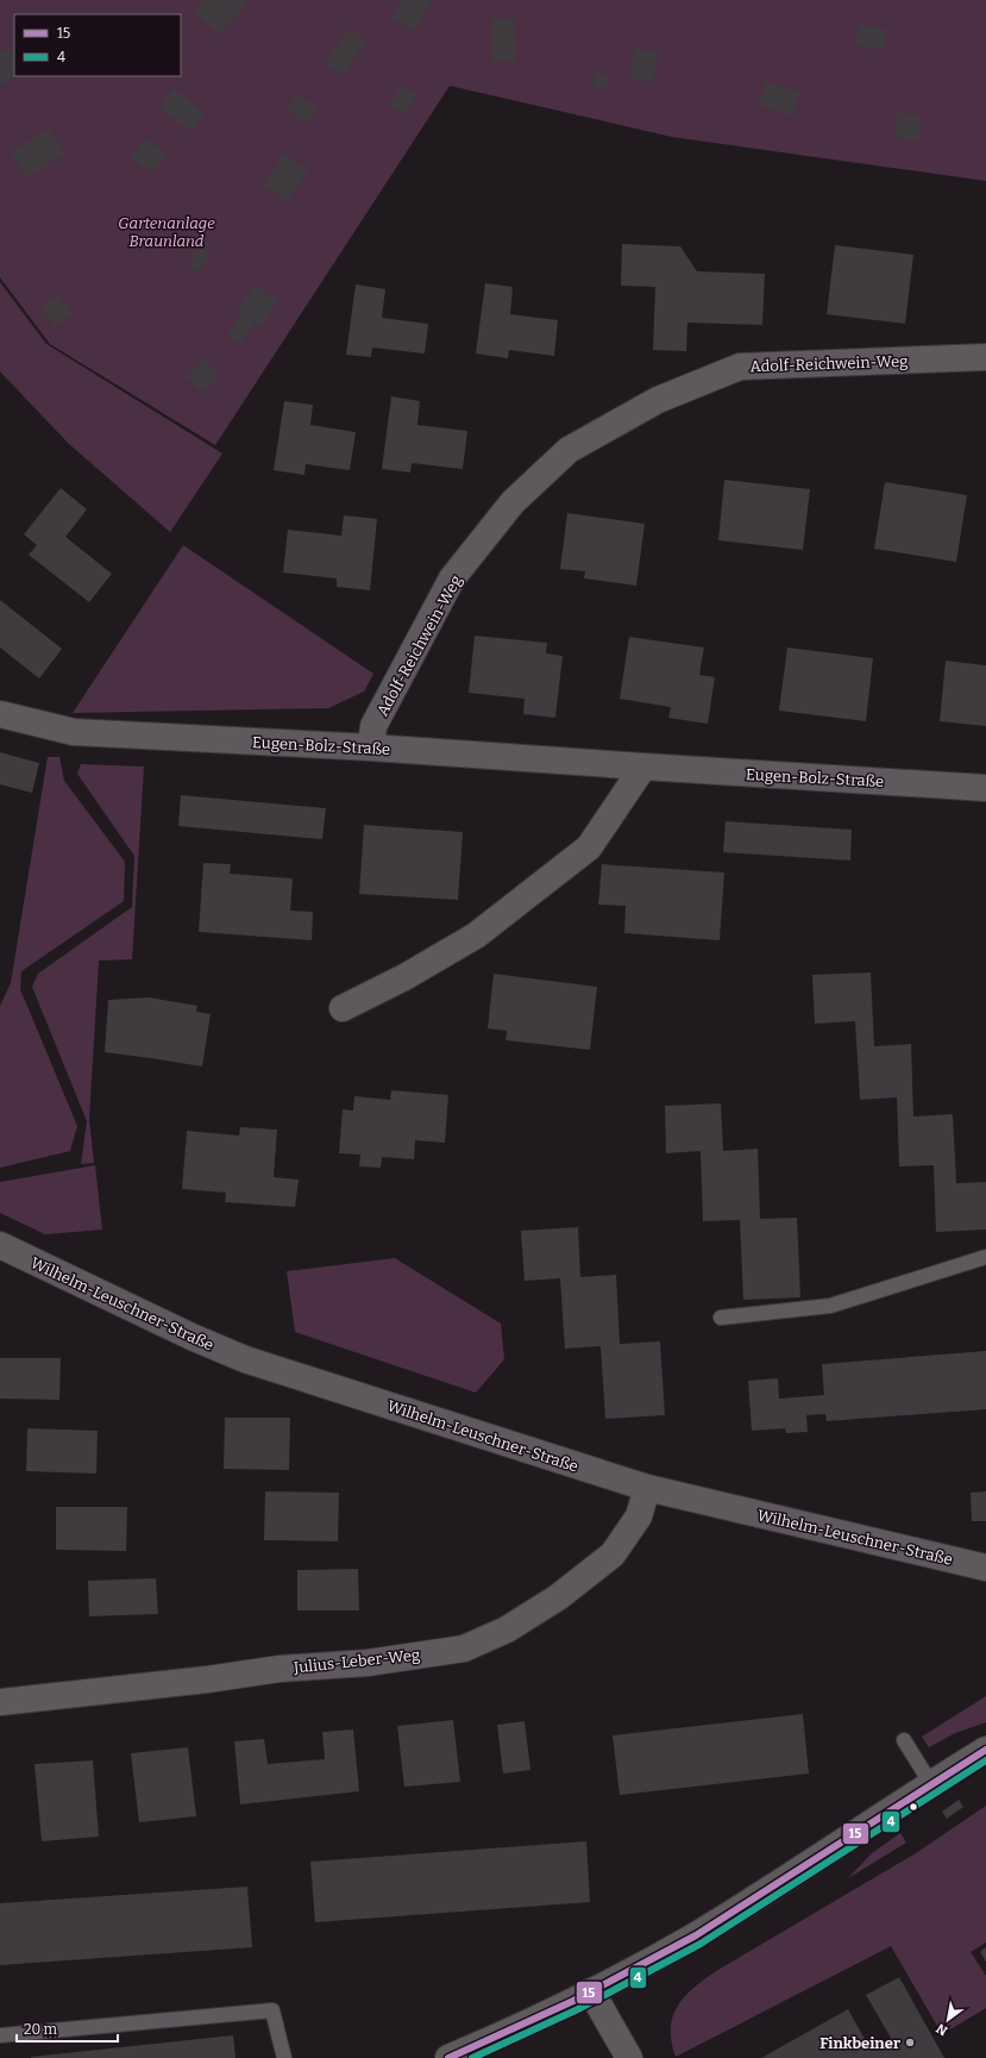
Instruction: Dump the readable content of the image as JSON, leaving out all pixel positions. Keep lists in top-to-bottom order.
{
  "streets": {
    "street": [
      "Adolf-Reichwein-Weg",
      "Eugen-Bolz-Straße",
      "Wilhelm-Leuschner-Straße",
      "Julius-Leber-Weg"
    ]
  },
  "crossings": [
    ["Adolf-Reichwein-Weg", "Eugen-Bolz-Straße"],
    ["Wilhelm-Leuschner-Straße", "Julius-Leber-Weg"]
  ],
  "parks": ["Gartenanlage Braunland"],
  "places": ["Finkbeiner"],
  "lines": ["transit line 15", "transit line 4"],
  "legend": ["15", "4"],
  "scale_bar": "20 m",
  "north": "bottom left"
}
